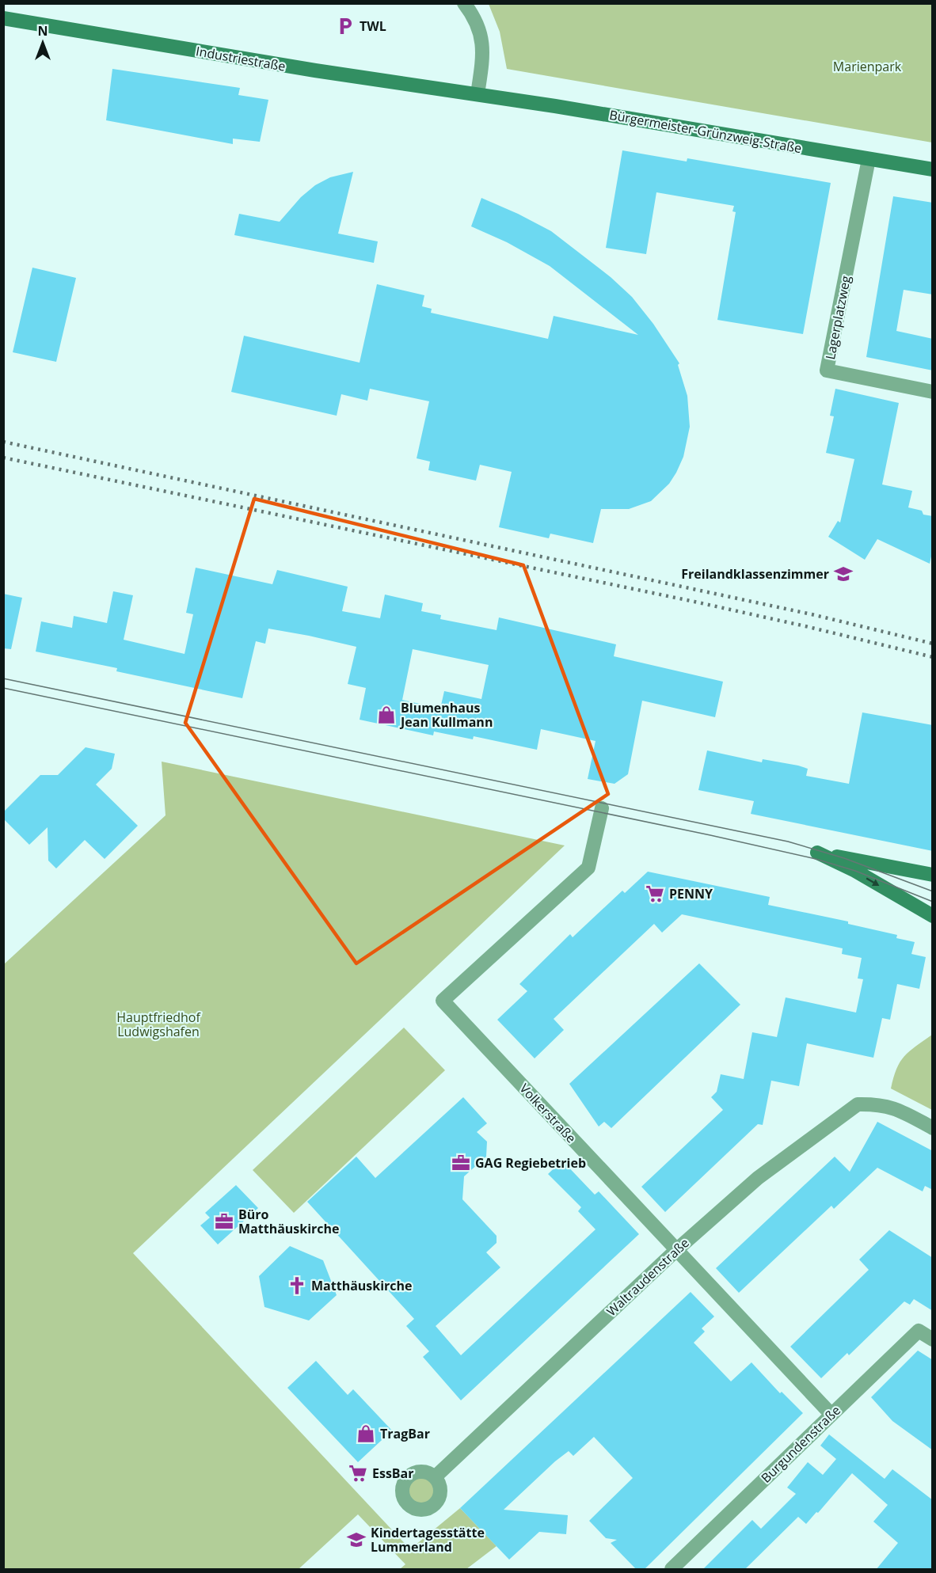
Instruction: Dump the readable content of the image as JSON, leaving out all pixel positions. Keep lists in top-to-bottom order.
{
  "streets": {
    "street": [
      "Industriestraße",
      "Bürgermeister-Grünzweig-Straße",
      "Lagerplatzweg",
      "Volkerstraße",
      "Waltraudenstraße",
      "Burgundenstraße"
    ]
  },
  "crossings": [
    ["Industriestraße", "Bürgermeister-Grünzweig-Straße"],
    ["Bürgermeister-Grünzweig-Straße", "Lagerplatzweg"],
    ["Volkerstraße", "Waltraudenstraße"],
    ["Volkerstraße", "Burgundenstraße"]
  ],
  "parks": ["Marienpark", "Hauptfriedhof Ludwigshafen"],
  "places": {
    "parking": ["TWL"],
    "school or university": ["Freilandklassenzimmer", "Kindertagesstätte Lummerland"],
    "shop": ["Blumenhaus Jean Kullmann", "TragBar"],
    "supermarket": ["PENNY", "EssBar"],
    "office": ["GAG Regiebetrieb", "Büro Matthäuskirche"],
    "church": ["Matthäuskirche"]
  },
  "north": "top"
}
